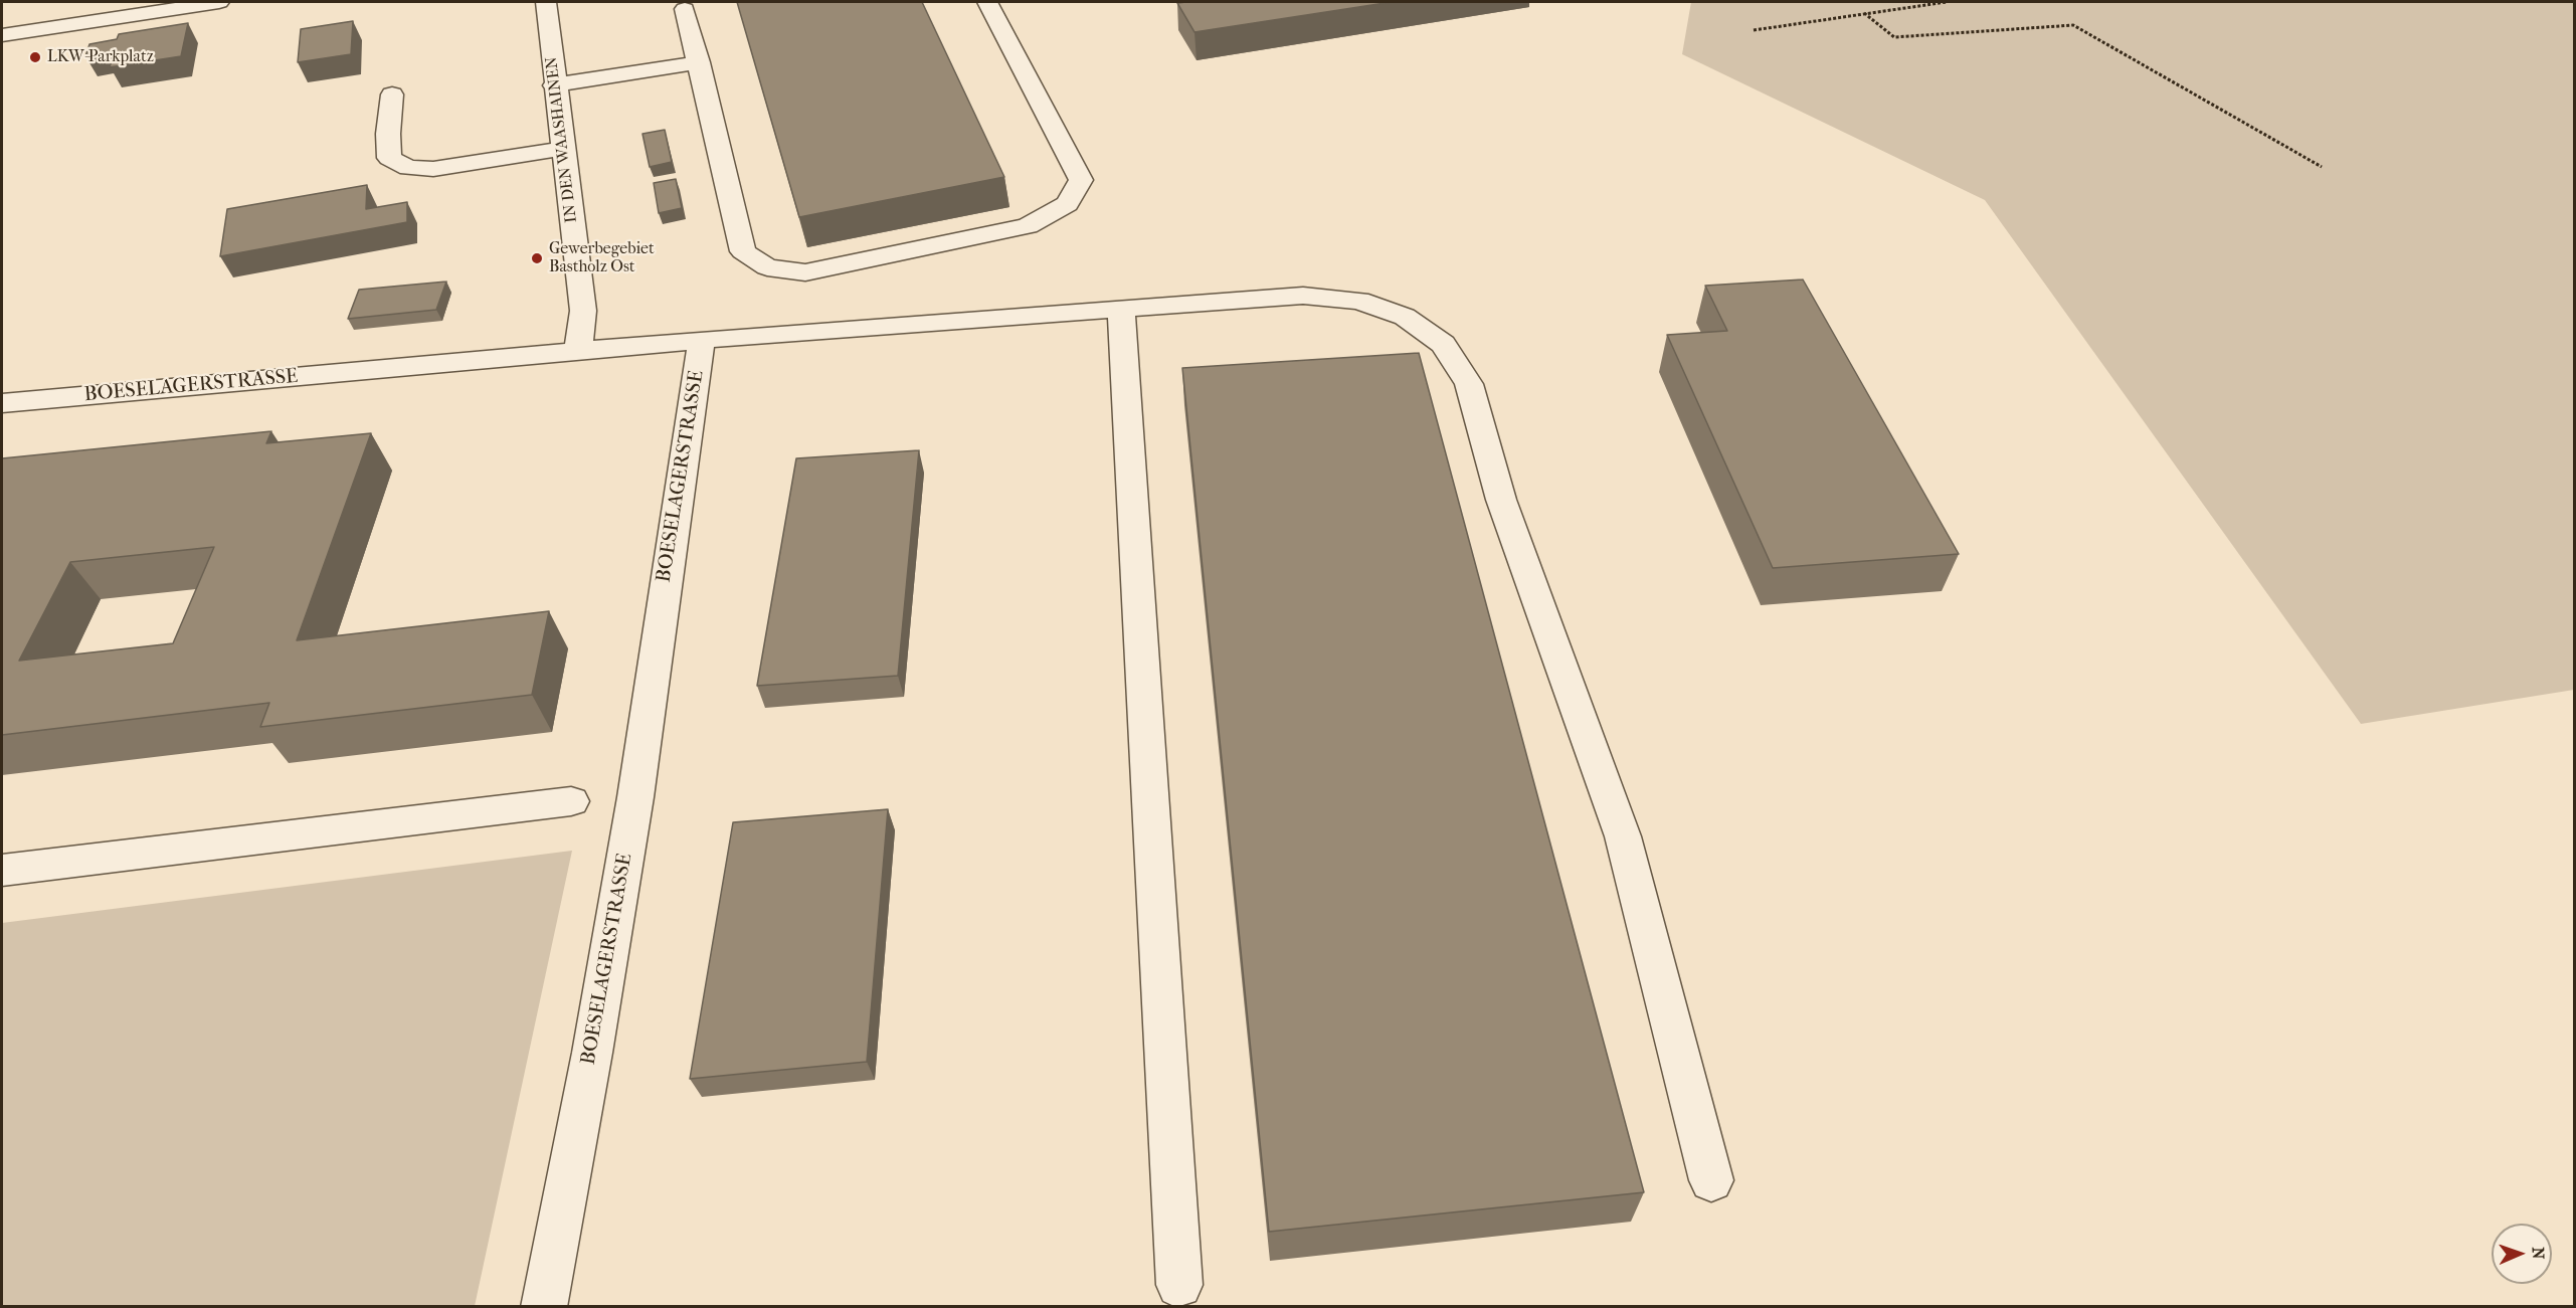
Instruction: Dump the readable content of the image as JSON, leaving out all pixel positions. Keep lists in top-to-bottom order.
{
  "streets": {
    "street": ["IN DEN WAASHAINEN", "BOESELAGERSTRASSE"]
  },
  "crossings": [
    ["IN DEN WAASHAINEN", "BOESELAGERSTRASSE"]
  ],
  "places": ["LKW-Parkplatz", "Gewerbegebiet Bastholz Ost"],
  "north": "right"
}
